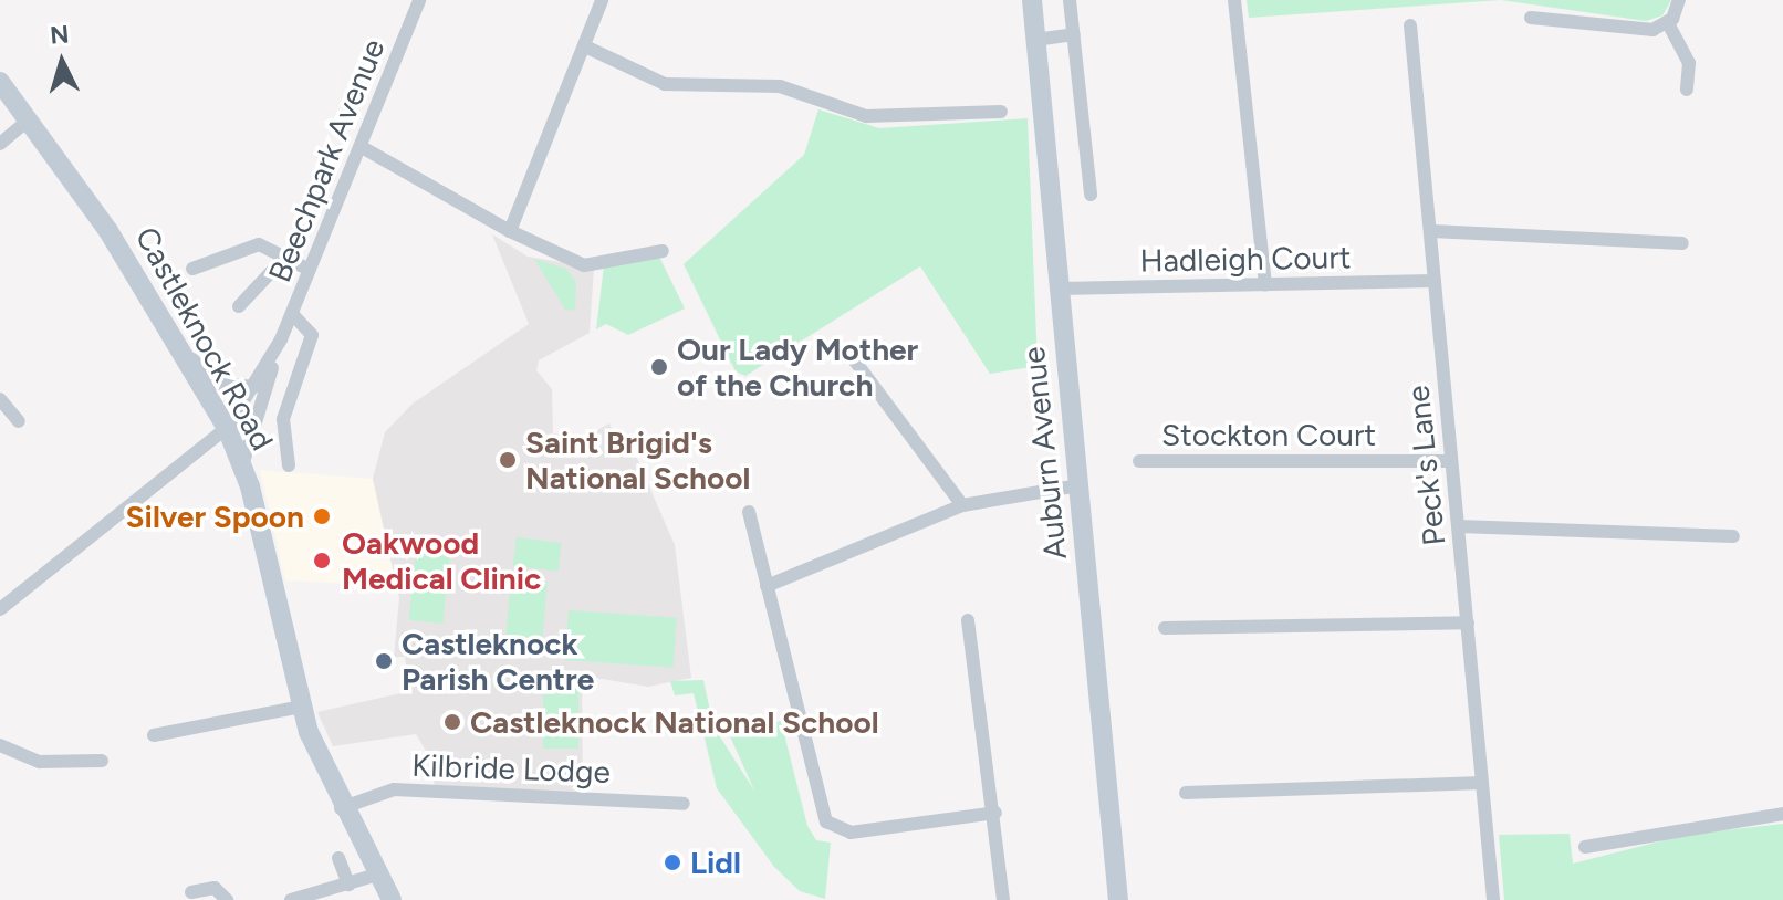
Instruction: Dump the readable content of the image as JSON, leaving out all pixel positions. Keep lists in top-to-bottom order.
{
  "streets": {
    "main road": ["Castleknock Road", "Auburn Avenue"],
    "street": [
      "Beechpark Avenue",
      "Hadleigh Court",
      "Stockton Court",
      "Peck's Lane",
      "Kilbride Lodge"
    ]
  },
  "crossings": [
    ["Beechpark Avenue", "Castleknock Road"],
    ["Hadleigh Court", "Auburn Avenue"],
    ["Hadleigh Court", "Peck's Lane"],
    ["Castleknock Road", "Kilbride Lodge"],
    ["Stockton Court", "Peck's Lane"]
  ],
  "places": [
    "Our Lady Mother of the Church",
    "Saint Brigid's National School",
    "Silver Spoon",
    "Oakwood Medical Clinic",
    "Castleknock Parish Centre",
    "Castleknock National School",
    "Lidl"
  ],
  "north": "top"
}
